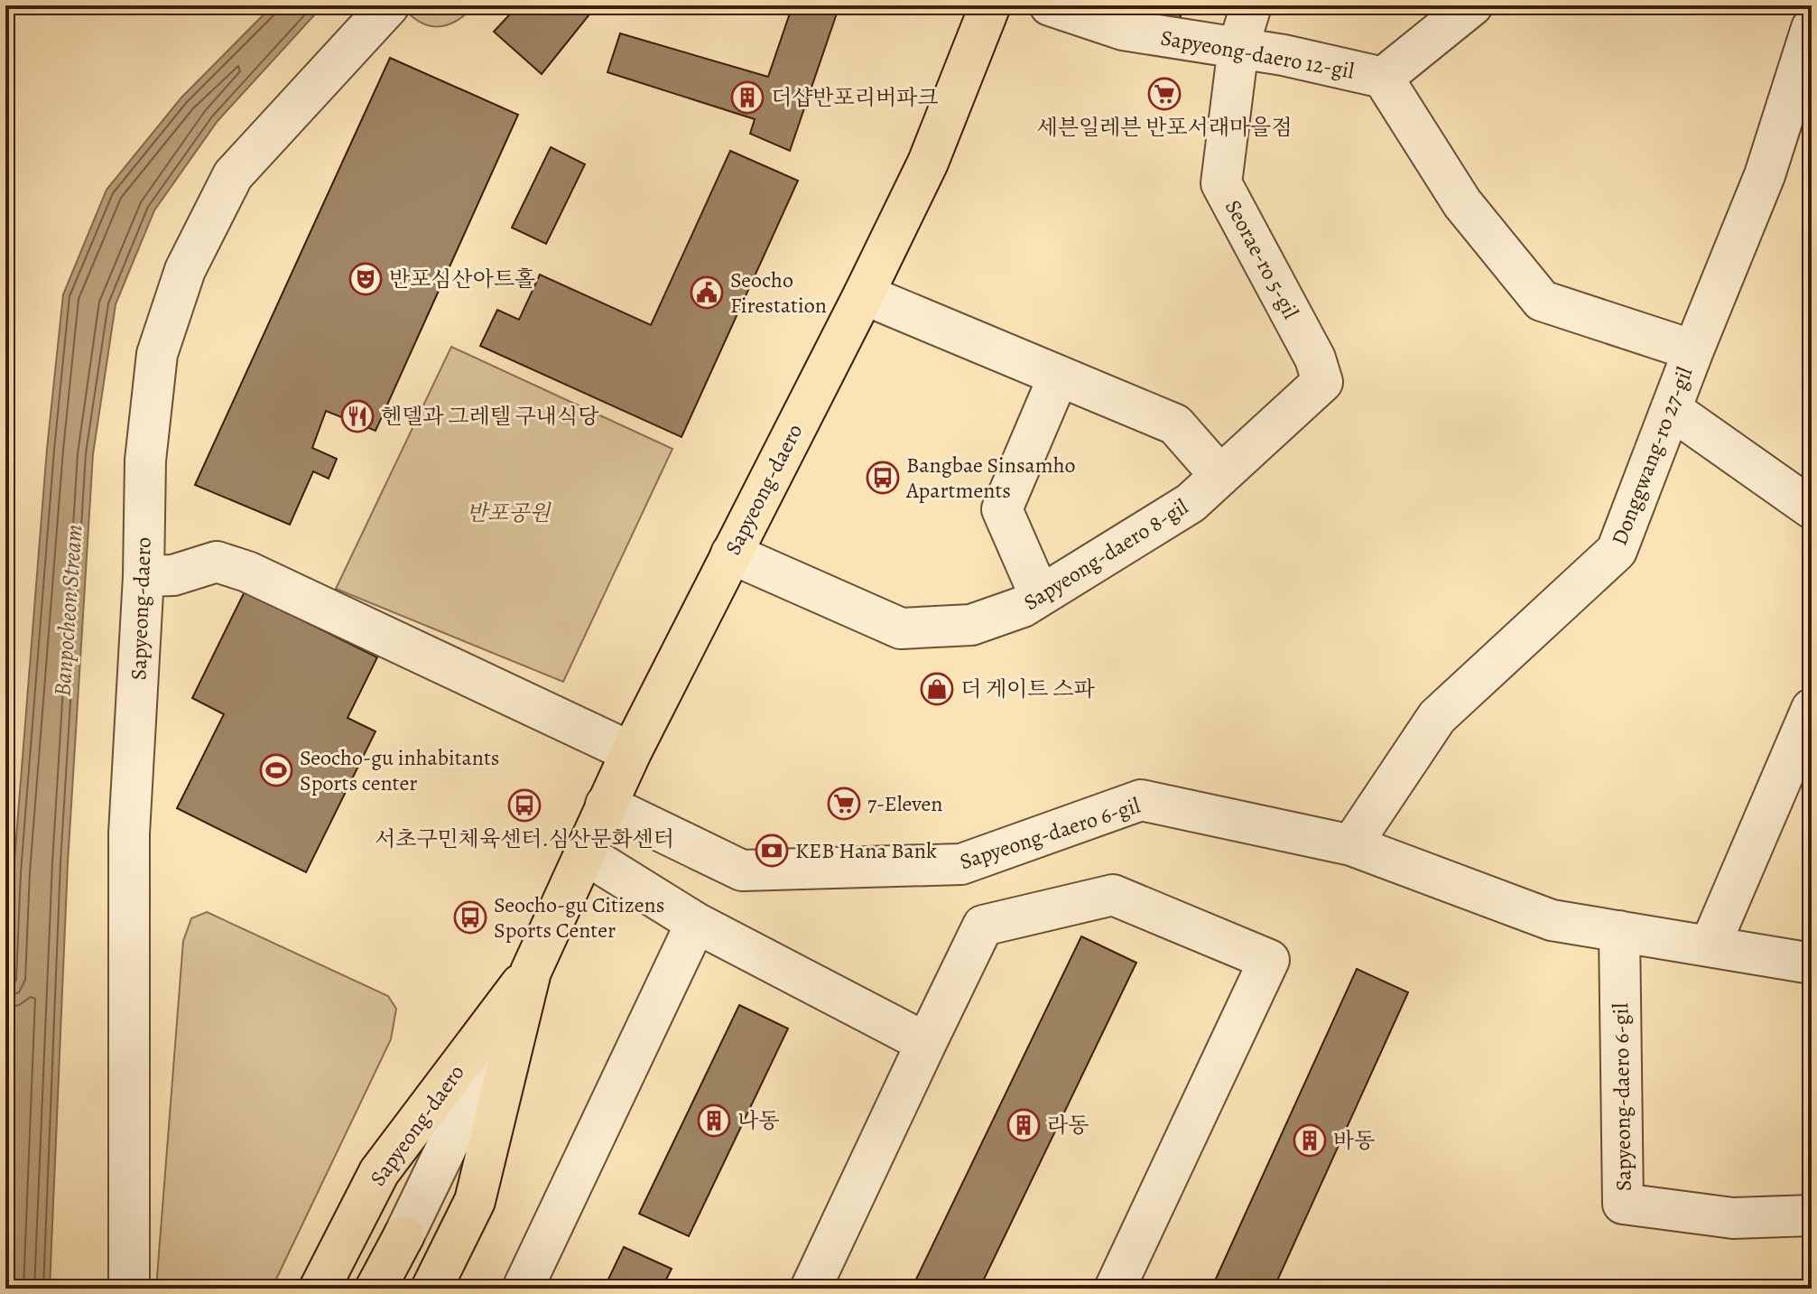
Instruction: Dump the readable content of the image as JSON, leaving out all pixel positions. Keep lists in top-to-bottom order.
{
  "streets": {
    "main road": ["Sapyeong-daero"],
    "street": [
      "Sapyeong-daero 12-gil",
      "Seorae-ro 5-gil",
      "Donggwang-ro 27-gil",
      "Sapyeong-daero 8-gil",
      "Sapyeong-daero 6-gil"
    ]
  },
  "crossings": [
    ["Sapyeong-daero 12-gil", "Seorae-ro 5-gil"],
    ["Sapyeong-daero 12-gil", "Donggwang-ro 27-gil"],
    ["Seorae-ro 5-gil", "Sapyeong-daero 8-gil"],
    ["Donggwang-ro 27-gil", "Sapyeong-daero 6-gil"],
    ["Sapyeong-daero", "Sapyeong-daero 8-gil"],
    ["Sapyeong-daero", "Sapyeong-daero 6-gil"]
  ],
  "water": ["Banpocheon Stream"],
  "parks": ["반포공원"],
  "places": {
    "supermarket": ["세븐일레븐 반포서래마을점", "7-Eleven"],
    "building": [
      "더샵반포리버파크",
      "나동",
      "라동",
      "바동"
    ],
    "theatre": ["반포심산아트홀"],
    "public building": ["Seocho Firestation"],
    "restaurant": ["헨델과 그레텔 구내식당"],
    "bus stop": ["Bangbae Sinsamho Apartments", "서초구민체육센터.심산문화센터", "Seocho-gu Citizens Sports Center"],
    "shop": ["더 게이트 스파"],
    "sports": ["Seocho-gu inhabitants Sports center"],
    "bank": ["KEB Hana Bank"]
  }
}
